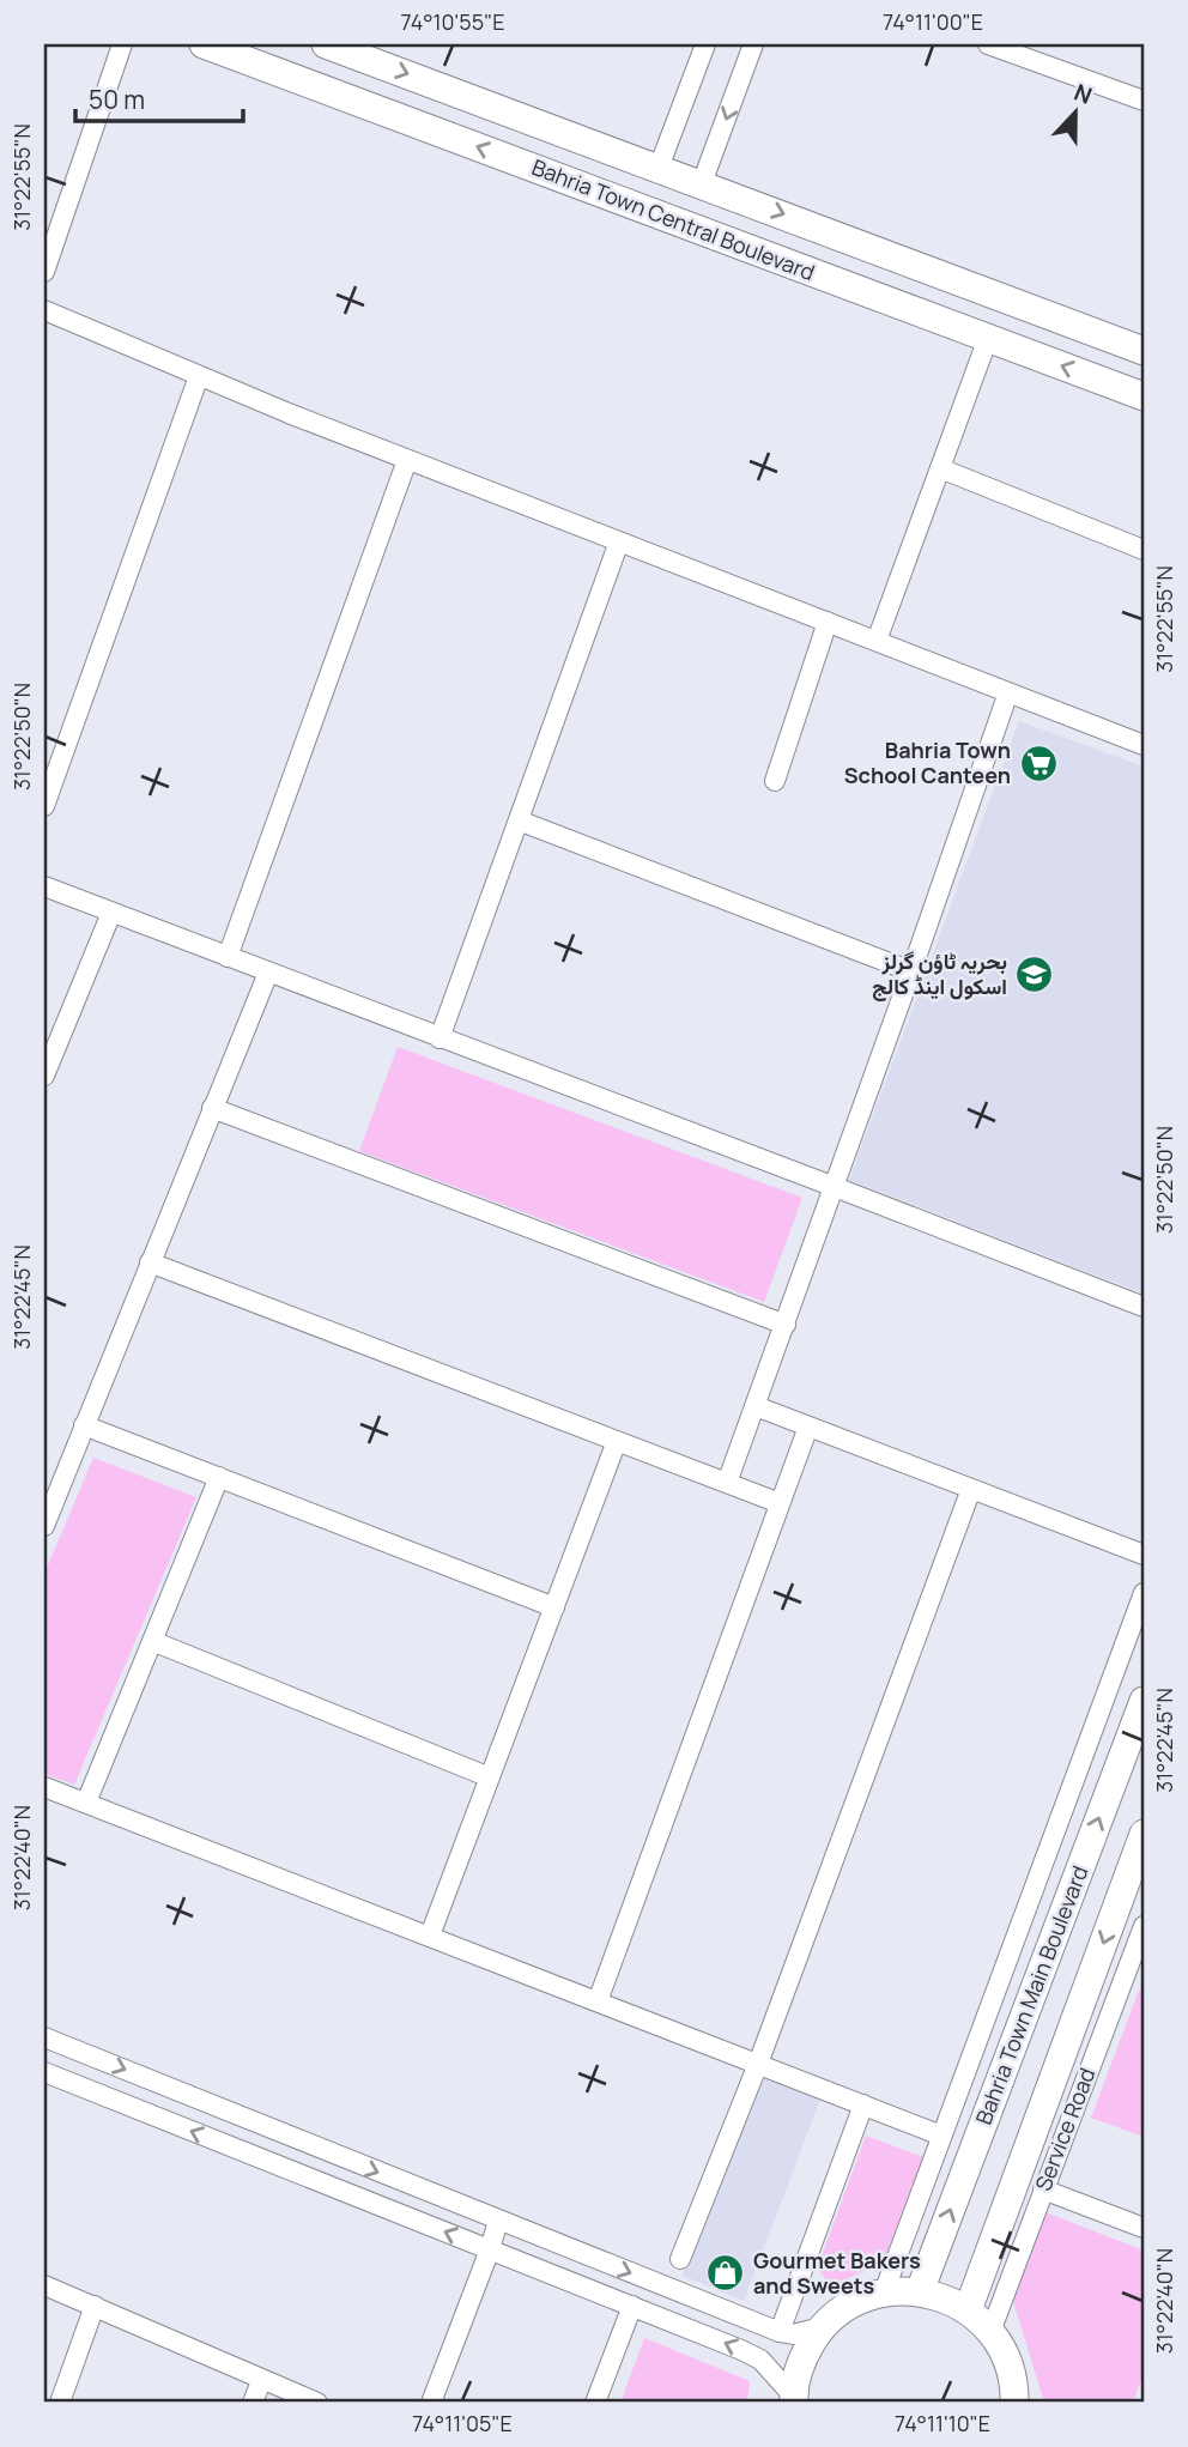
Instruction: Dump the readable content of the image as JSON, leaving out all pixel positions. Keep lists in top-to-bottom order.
{
  "streets": {
    "main road": ["Bahria Town Central Boulevard", "Bahria Town Main Boulevard"],
    "street": ["Service Road"]
  },
  "places": {
    "supermarket": ["Bahria Town School Canteen"],
    "school or university": ["بحریہ ٹاؤن گرلز اسکول اینڈ کالج"],
    "shop": ["Gourmet Bakers and Sweets"]
  },
  "scale_bar": "50 m",
  "north": "top",
  "coordinates": [
    "74°10'55\"E",
    "74°11'00\"E",
    "31°22'55\"N",
    "31°22'50\"N",
    "31°22'45\"N",
    "31°22'40\"N",
    "74°11'05\"E",
    "74°11'10\"E"
  ]
}
